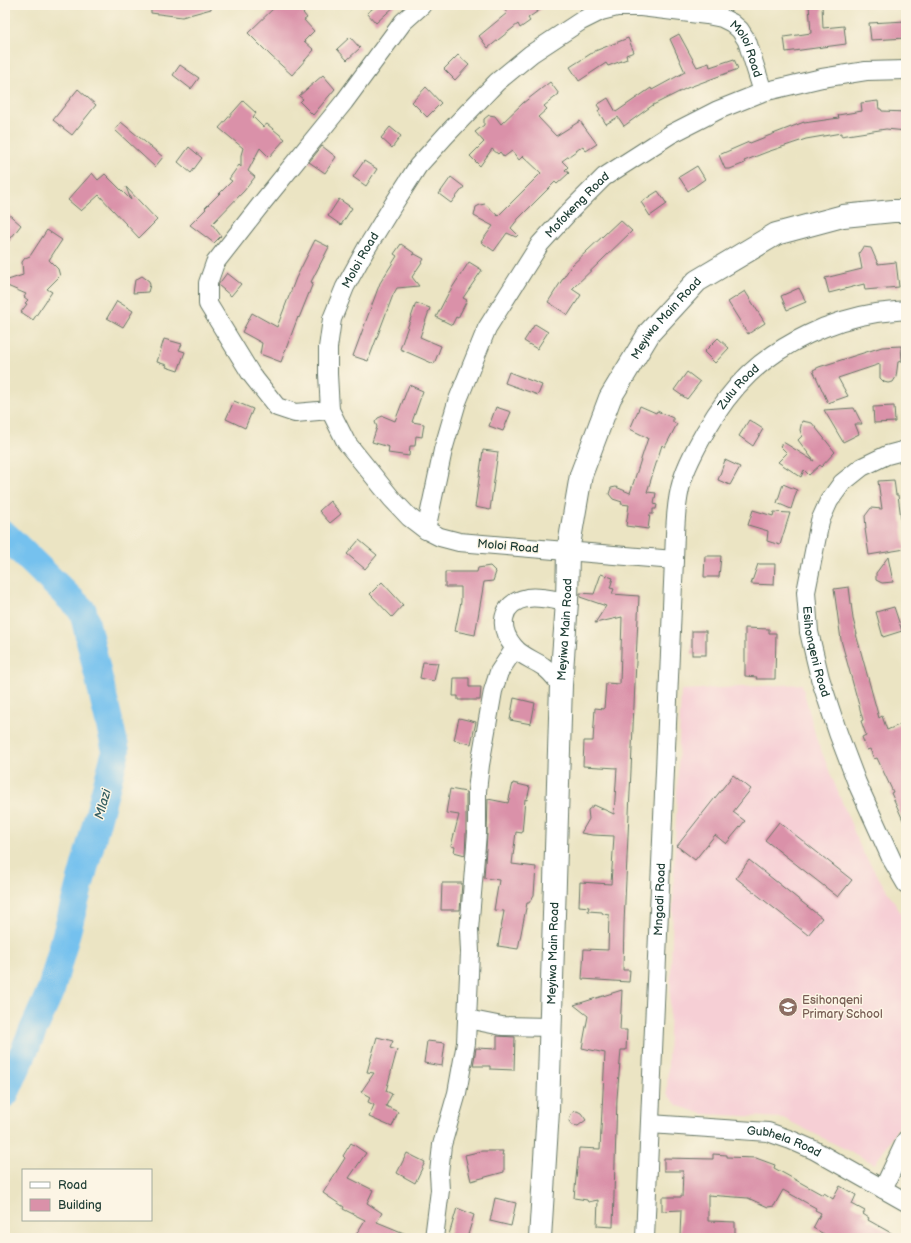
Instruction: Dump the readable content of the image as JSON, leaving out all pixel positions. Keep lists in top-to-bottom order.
{
  "streets": {
    "street": [
      "Moloi Road",
      "Mofokeng Road",
      "Meyiwa Main Road",
      "Zulu Road",
      "Esihonqeni Road",
      "Mngadi Road",
      "Gubhela Road"
    ]
  },
  "crossings": [
    ["Moloi Road", "Mofokeng Road"],
    ["Moloi Road", "Meyiwa Main Road"],
    ["Moloi Road", "Zulu Road"],
    ["Moloi Road", "Mngadi Road"],
    ["Zulu Road", "Mngadi Road"],
    ["Mngadi Road", "Gubhela Road"]
  ],
  "water": ["Mlazi"],
  "places": {
    "school or university": ["Esihonqeni Primary School"]
  },
  "legend": ["Road", "Building"]
}
